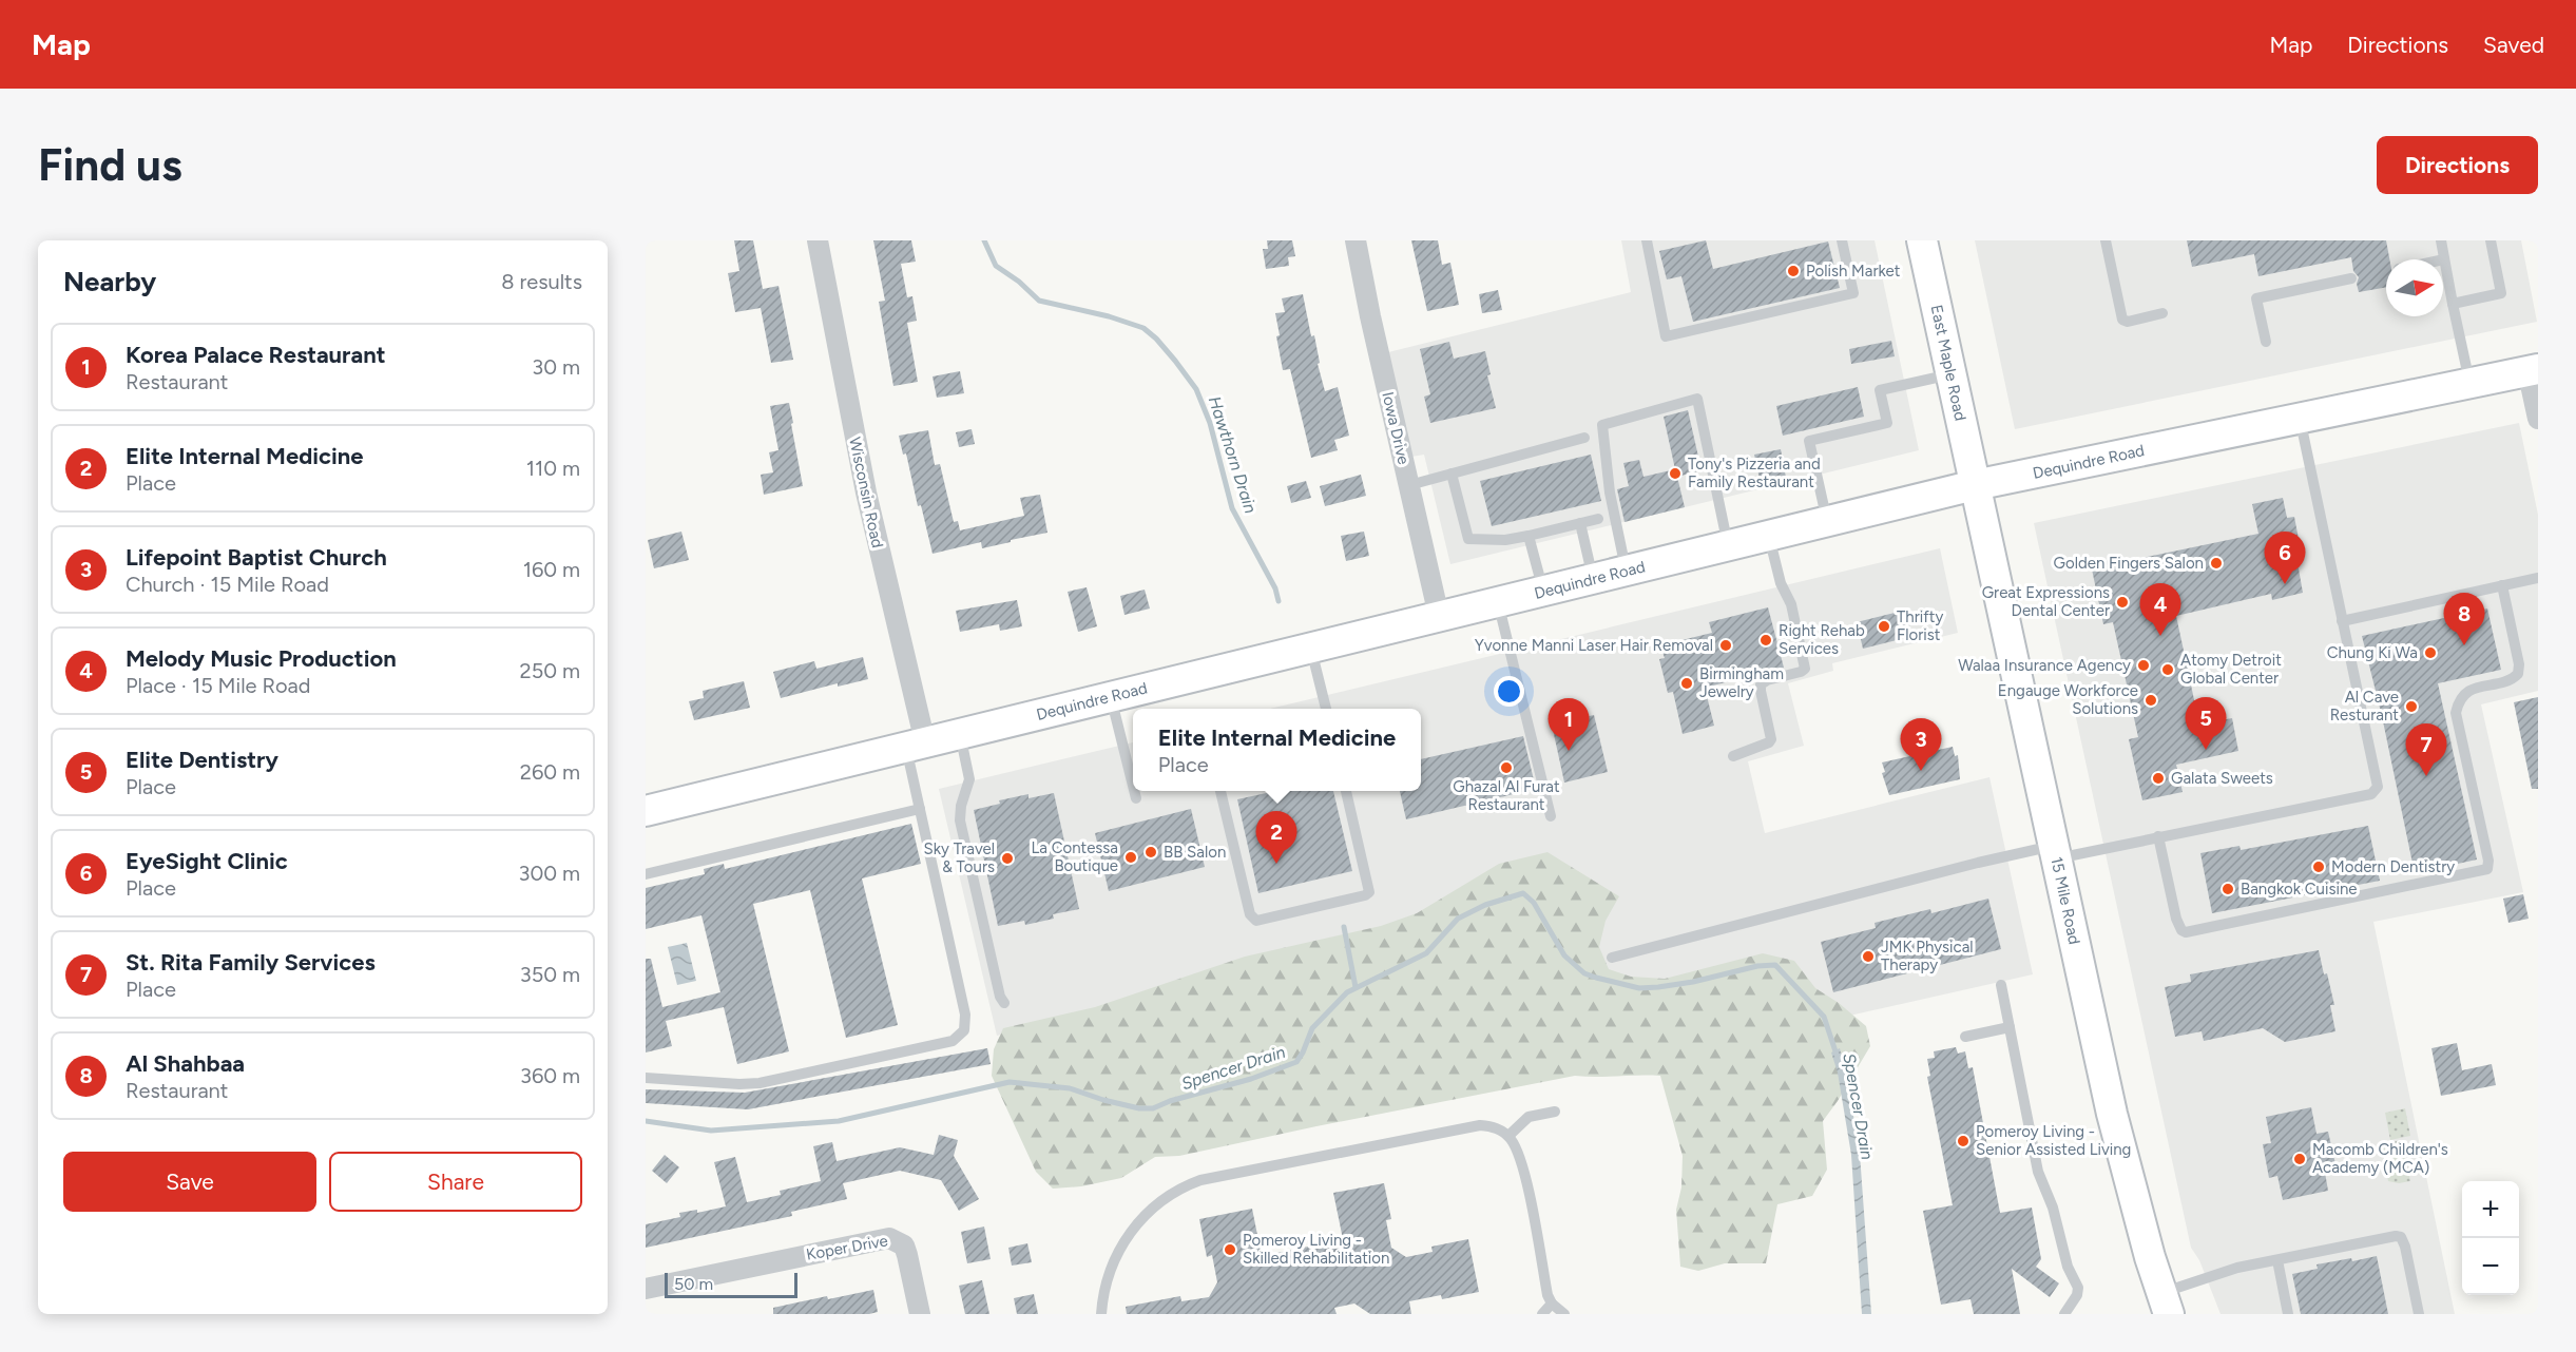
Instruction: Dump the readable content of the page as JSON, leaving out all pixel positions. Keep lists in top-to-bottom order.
{
  "streets": {
    "main road": ["East Maple Road", "Dequindre Road", "15 Mile Road"],
    "street": ["Iowa Drive", "Wisconsin Road", "Koper Drive"]
  },
  "crossings": [
    ["East Maple Road", "Dequindre Road"],
    ["East Maple Road", "15 Mile Road"],
    ["Iowa Drive", "Dequindre Road"],
    ["Dequindre Road", "Wisconsin Road"],
    ["Dequindre Road", "15 Mile Road"]
  ],
  "water": ["Hawthorn Drain", "Spencer Drain"],
  "places": [
    "Polish Market",
    "Tony's Pizzeria and Family Restaurant",
    "Golden Fingers Salon",
    "Great Expressions Dental Center",
    "Thrifty Florist",
    "Right Rehab Services",
    "Yvonne Manni Laser Hair Removal",
    "Chung Ki Wa",
    "Walaa Insurance Agency",
    "Atomy Detroit Global Center",
    "Birmingham Jewelry",
    "Engauge Workforce Solutions",
    "Al Cave Resturant",
    "Ghazal Al Furat Restaurant",
    "Galata Sweets",
    "BB Salon",
    "La Contessa Boutique",
    "Sky Travel & Tours",
    "Modern Dentistry",
    "Bangkok Cuisine",
    "JMK Physical Therapy",
    "Pomeroy Living - Senior Assisted Living",
    "Macomb Children's Academy (MCA)",
    "Pomeroy Living - Skilled Rehabilitation"
  ],
  "scale_bar": "50 m",
  "north": "right",
  "page": {
    "header": "Map",
    "nav": ["Map", "Directions", "Saved"],
    "buttons": [
      "Directions",
      ["Save", "Share"]
    ],
    "title": "Find us",
    "heading": ["Nearby", "8 results"],
    "list": [
      {
        "mark": "1",
        "name": "Korea Palace Restaurant",
        "note": "Restaurant",
        "value": "30 m"
      },
      {
        "mark": "2",
        "name": "Elite Internal Medicine",
        "note": "Place",
        "value": "110 m"
      },
      {
        "mark": "3",
        "name": "Lifepoint Baptist Church",
        "note": "Church · 15 Mile Road",
        "value": "160 m"
      },
      {
        "mark": "4",
        "name": "Melody Music Production",
        "note": "Place · 15 Mile Road",
        "value": "250 m"
      },
      {
        "mark": "5",
        "name": "Elite Dentistry",
        "note": "Place",
        "value": "260 m"
      },
      {
        "mark": "6",
        "name": "EyeSight Clinic",
        "note": "Place",
        "value": "300 m"
      },
      {
        "mark": "7",
        "name": "St. Rita Family Services",
        "note": "Place",
        "value": "350 m"
      },
      {
        "mark": "8",
        "name": "Al Shahbaa",
        "note": "Restaurant",
        "value": "360 m"
      }
    ],
    "pins": [
      "6",
      "4",
      "8",
      "5",
      "1",
      "3",
      "7",
      "2"
    ],
    "popup": ["Elite Internal Medicine", "Place"],
    "map_buttons": ["+", "−"],
    "scale": "50 m"
  }
}
